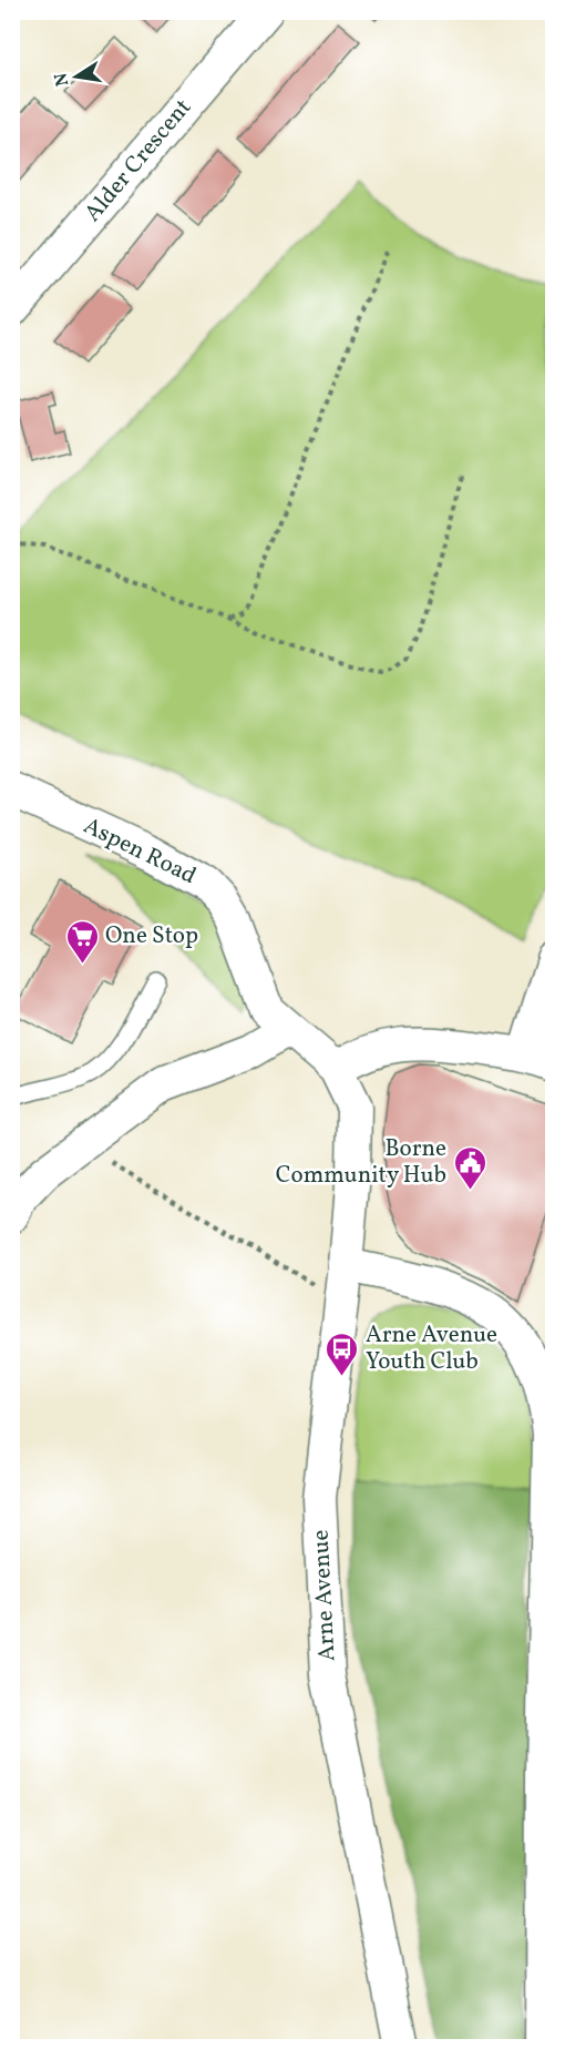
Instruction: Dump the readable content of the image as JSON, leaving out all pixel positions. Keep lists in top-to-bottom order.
{
  "streets": {
    "street": ["Alder Crescent", "Aspen Road", "Arne Avenue"]
  },
  "crossings": [
    ["Aspen Road", "Arne Avenue"]
  ],
  "places": {
    "supermarket": ["One Stop"],
    "public building": ["Borne Community Hub"],
    "bus stop": ["Arne Avenue Youth Club"]
  },
  "north": "left"
}
